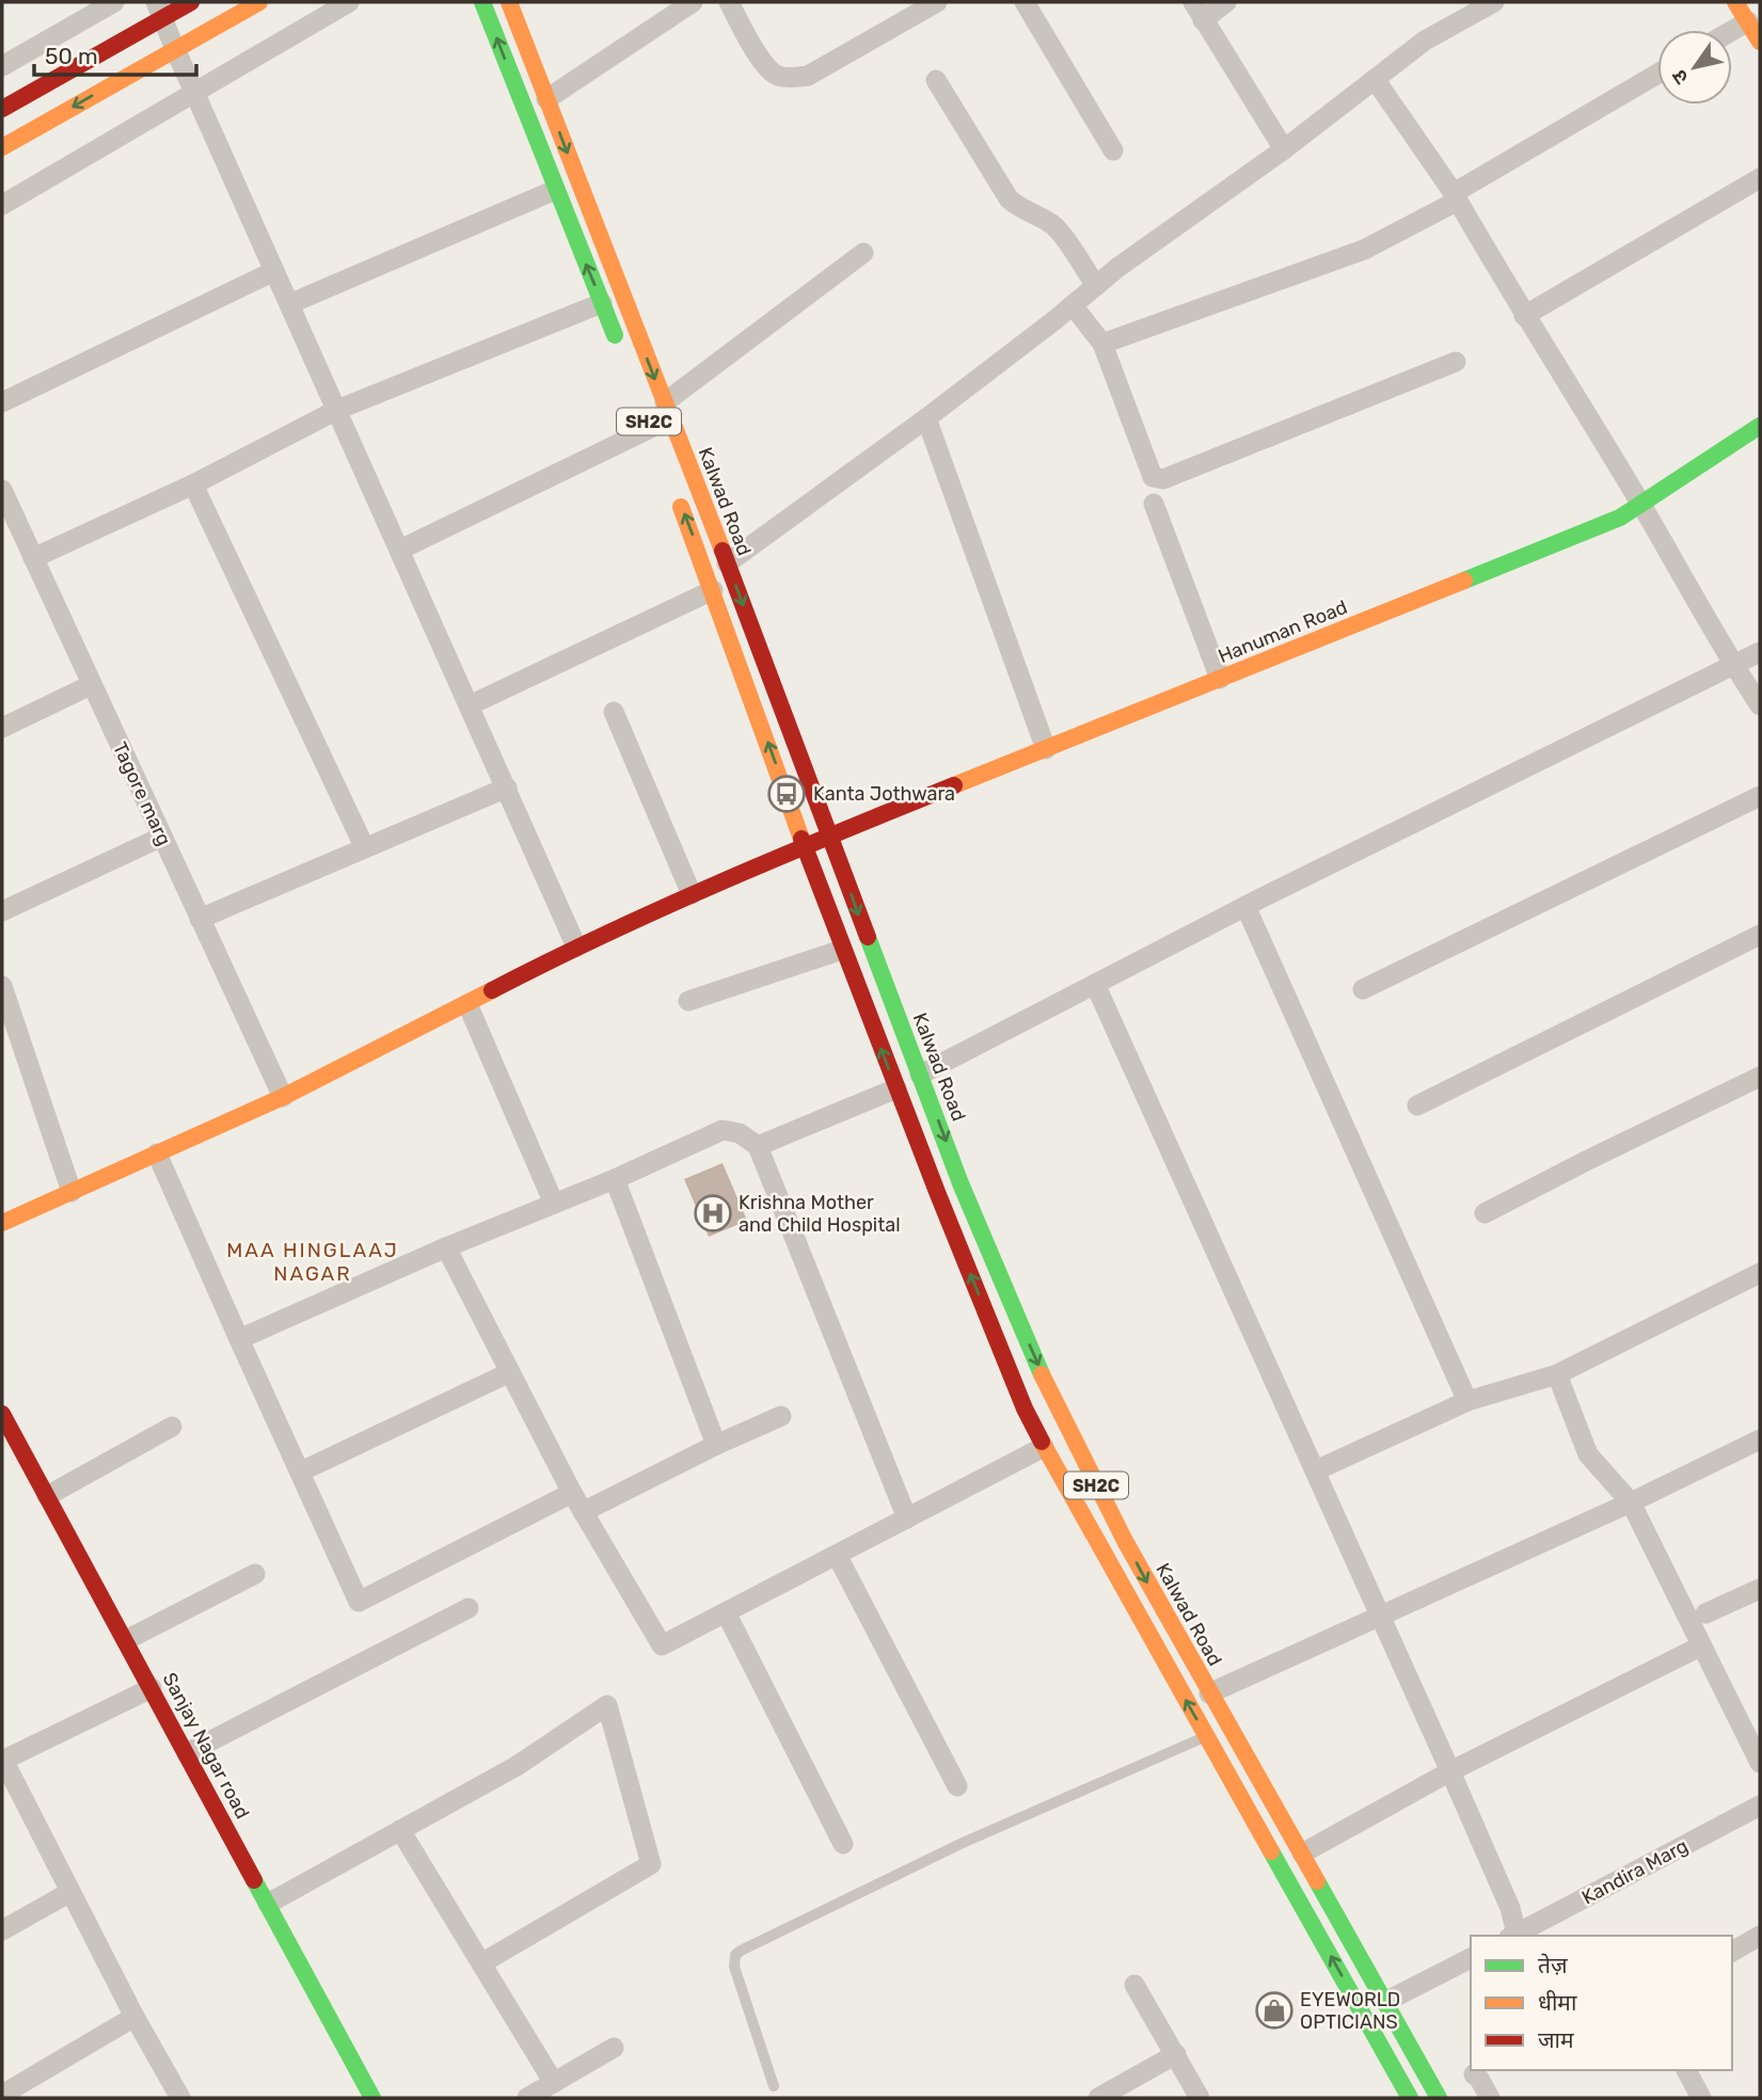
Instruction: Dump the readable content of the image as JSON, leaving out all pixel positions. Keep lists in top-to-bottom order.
{
  "streets": {
    "main road": [
      "SH2C",
      "Kalwad Road",
      "Hanuman Road",
      "Sanjay Nagar road"
    ],
    "street": ["Tagore marg", "Kandira Marg"]
  },
  "crossings": [
    ["SH2C", "Hanuman Road"],
    ["Kalwad Road", "Hanuman Road"],
    ["Hanuman Road", "Tagore marg"]
  ],
  "districts": ["MAA HINGLAAJ NAGAR"],
  "places": {
    "bus stop": ["Kanta Jothwara"],
    "hospital": ["Krishna Mother and Child Hospital"],
    "shop": ["EYEWORLD OPTICIANS"]
  },
  "legend": ["तेज़", "धीमा", "जाम"],
  "scale_bar": "50 m",
  "north": "bottom left"
}
